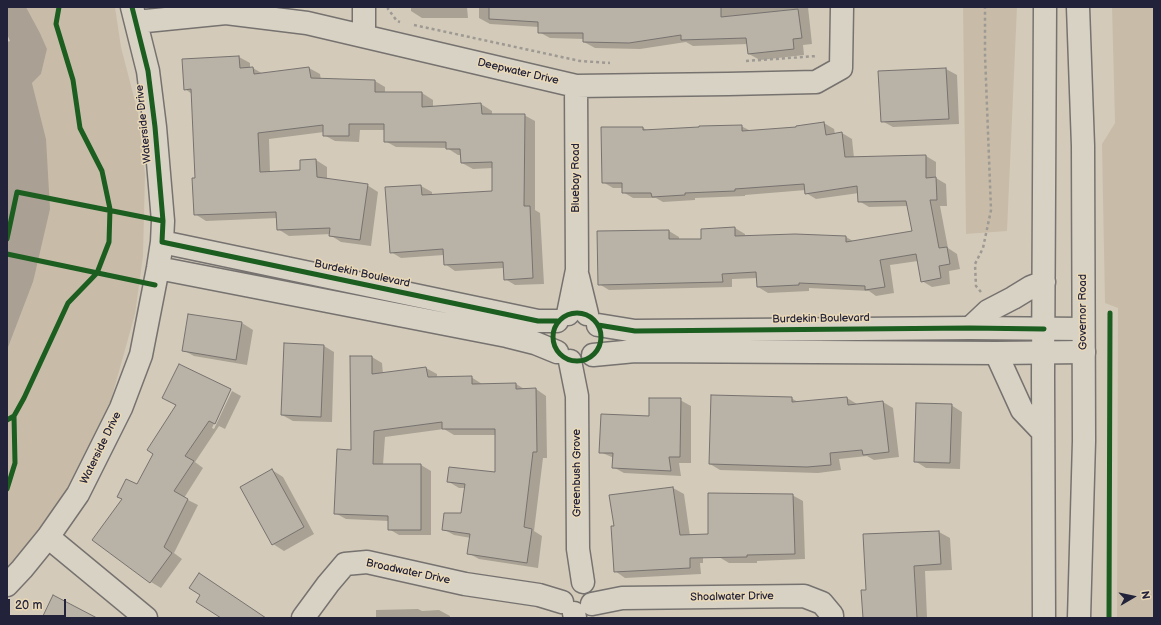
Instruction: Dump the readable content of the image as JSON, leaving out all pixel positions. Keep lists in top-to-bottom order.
{
  "streets": {
    "street": [
      "Deepwater Drive",
      "Waterside Drive",
      "Bluebay Road",
      "Burdekin Boulevard",
      "Governor Road",
      "Greenbush Grove",
      "Broadwater Drive",
      "Shoalwater Drive"
    ]
  },
  "crossings": [
    ["Deepwater Drive", "Waterside Drive"],
    ["Deepwater Drive", "Bluebay Road"],
    ["Waterside Drive", "Burdekin Boulevard"],
    ["Bluebay Road", "Burdekin Boulevard"],
    ["Bluebay Road", "Greenbush Grove"],
    ["Burdekin Boulevard", "Governor Road"],
    ["Burdekin Boulevard", "Greenbush Grove"],
    ["Greenbush Grove", "Broadwater Drive"],
    ["Greenbush Grove", "Shoalwater Drive"],
    ["Broadwater Drive", "Shoalwater Drive"]
  ],
  "scale_bar": "20 m",
  "north": "right"
}
